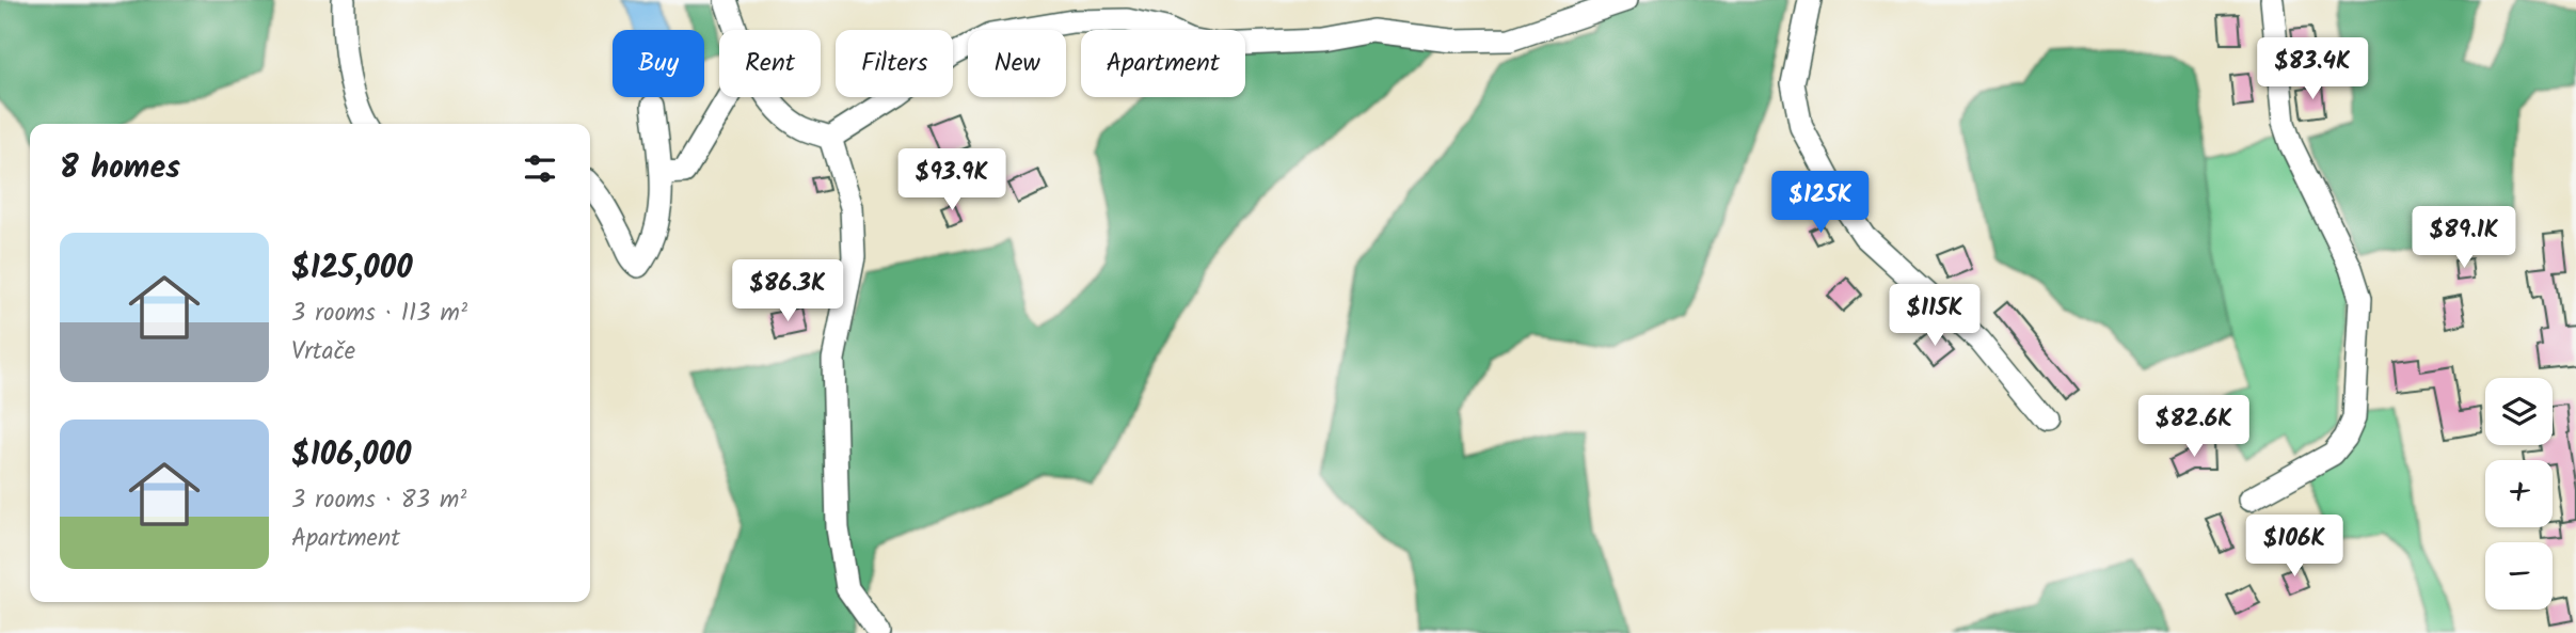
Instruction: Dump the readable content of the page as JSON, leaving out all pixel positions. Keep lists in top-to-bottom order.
{
  "page": {
    "chip": [
      "Buy",
      "Rent",
      "Filters",
      "New",
      "Apartment"
    ],
    "price": [
      "$83.4K",
      "$93.9K",
      "$125K",
      "$89.1K",
      "$86.3K",
      "$115K",
      "$82.6K",
      "$106K"
    ],
    "heading": "8 homes",
    "list": [
      {
        "name": "$125,000",
        "note": "3 rooms · 113 m² · Vrtače"
      },
      {
        "name": "$106,000",
        "note": "3 rooms · 83 m² · Apartment"
      }
    ],
    "map_buttons": ["+", "−"]
  }
}
